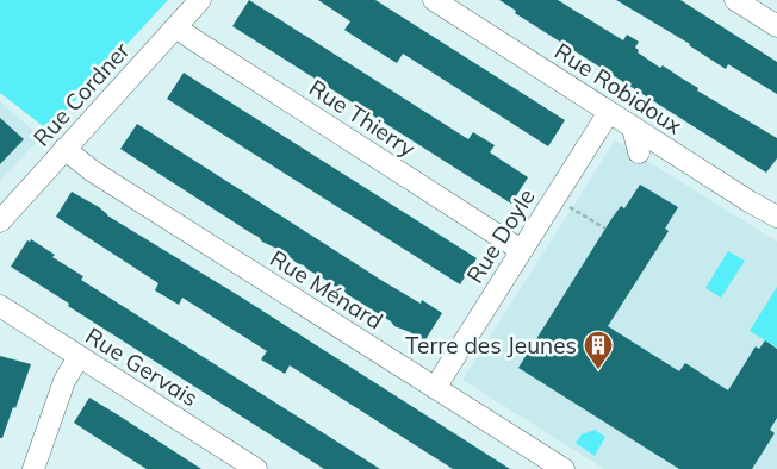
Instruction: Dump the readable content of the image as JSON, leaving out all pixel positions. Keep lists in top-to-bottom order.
{
  "streets": {
    "street": [
      "Rue Robidoux",
      "Rue Cordner",
      "Rue Thierry",
      "Rue Doyle",
      "Rue Ménard",
      "Rue Gervais"
    ]
  },
  "crossings": [
    ["Rue Robidoux", "Rue Doyle"],
    ["Rue Cordner", "Rue Thierry"],
    ["Rue Cordner", "Rue Ménard"],
    ["Rue Thierry", "Rue Doyle"],
    ["Rue Doyle", "Rue Ménard"]
  ],
  "places": {
    "building": ["Terre des Jeunes"]
  }
}
